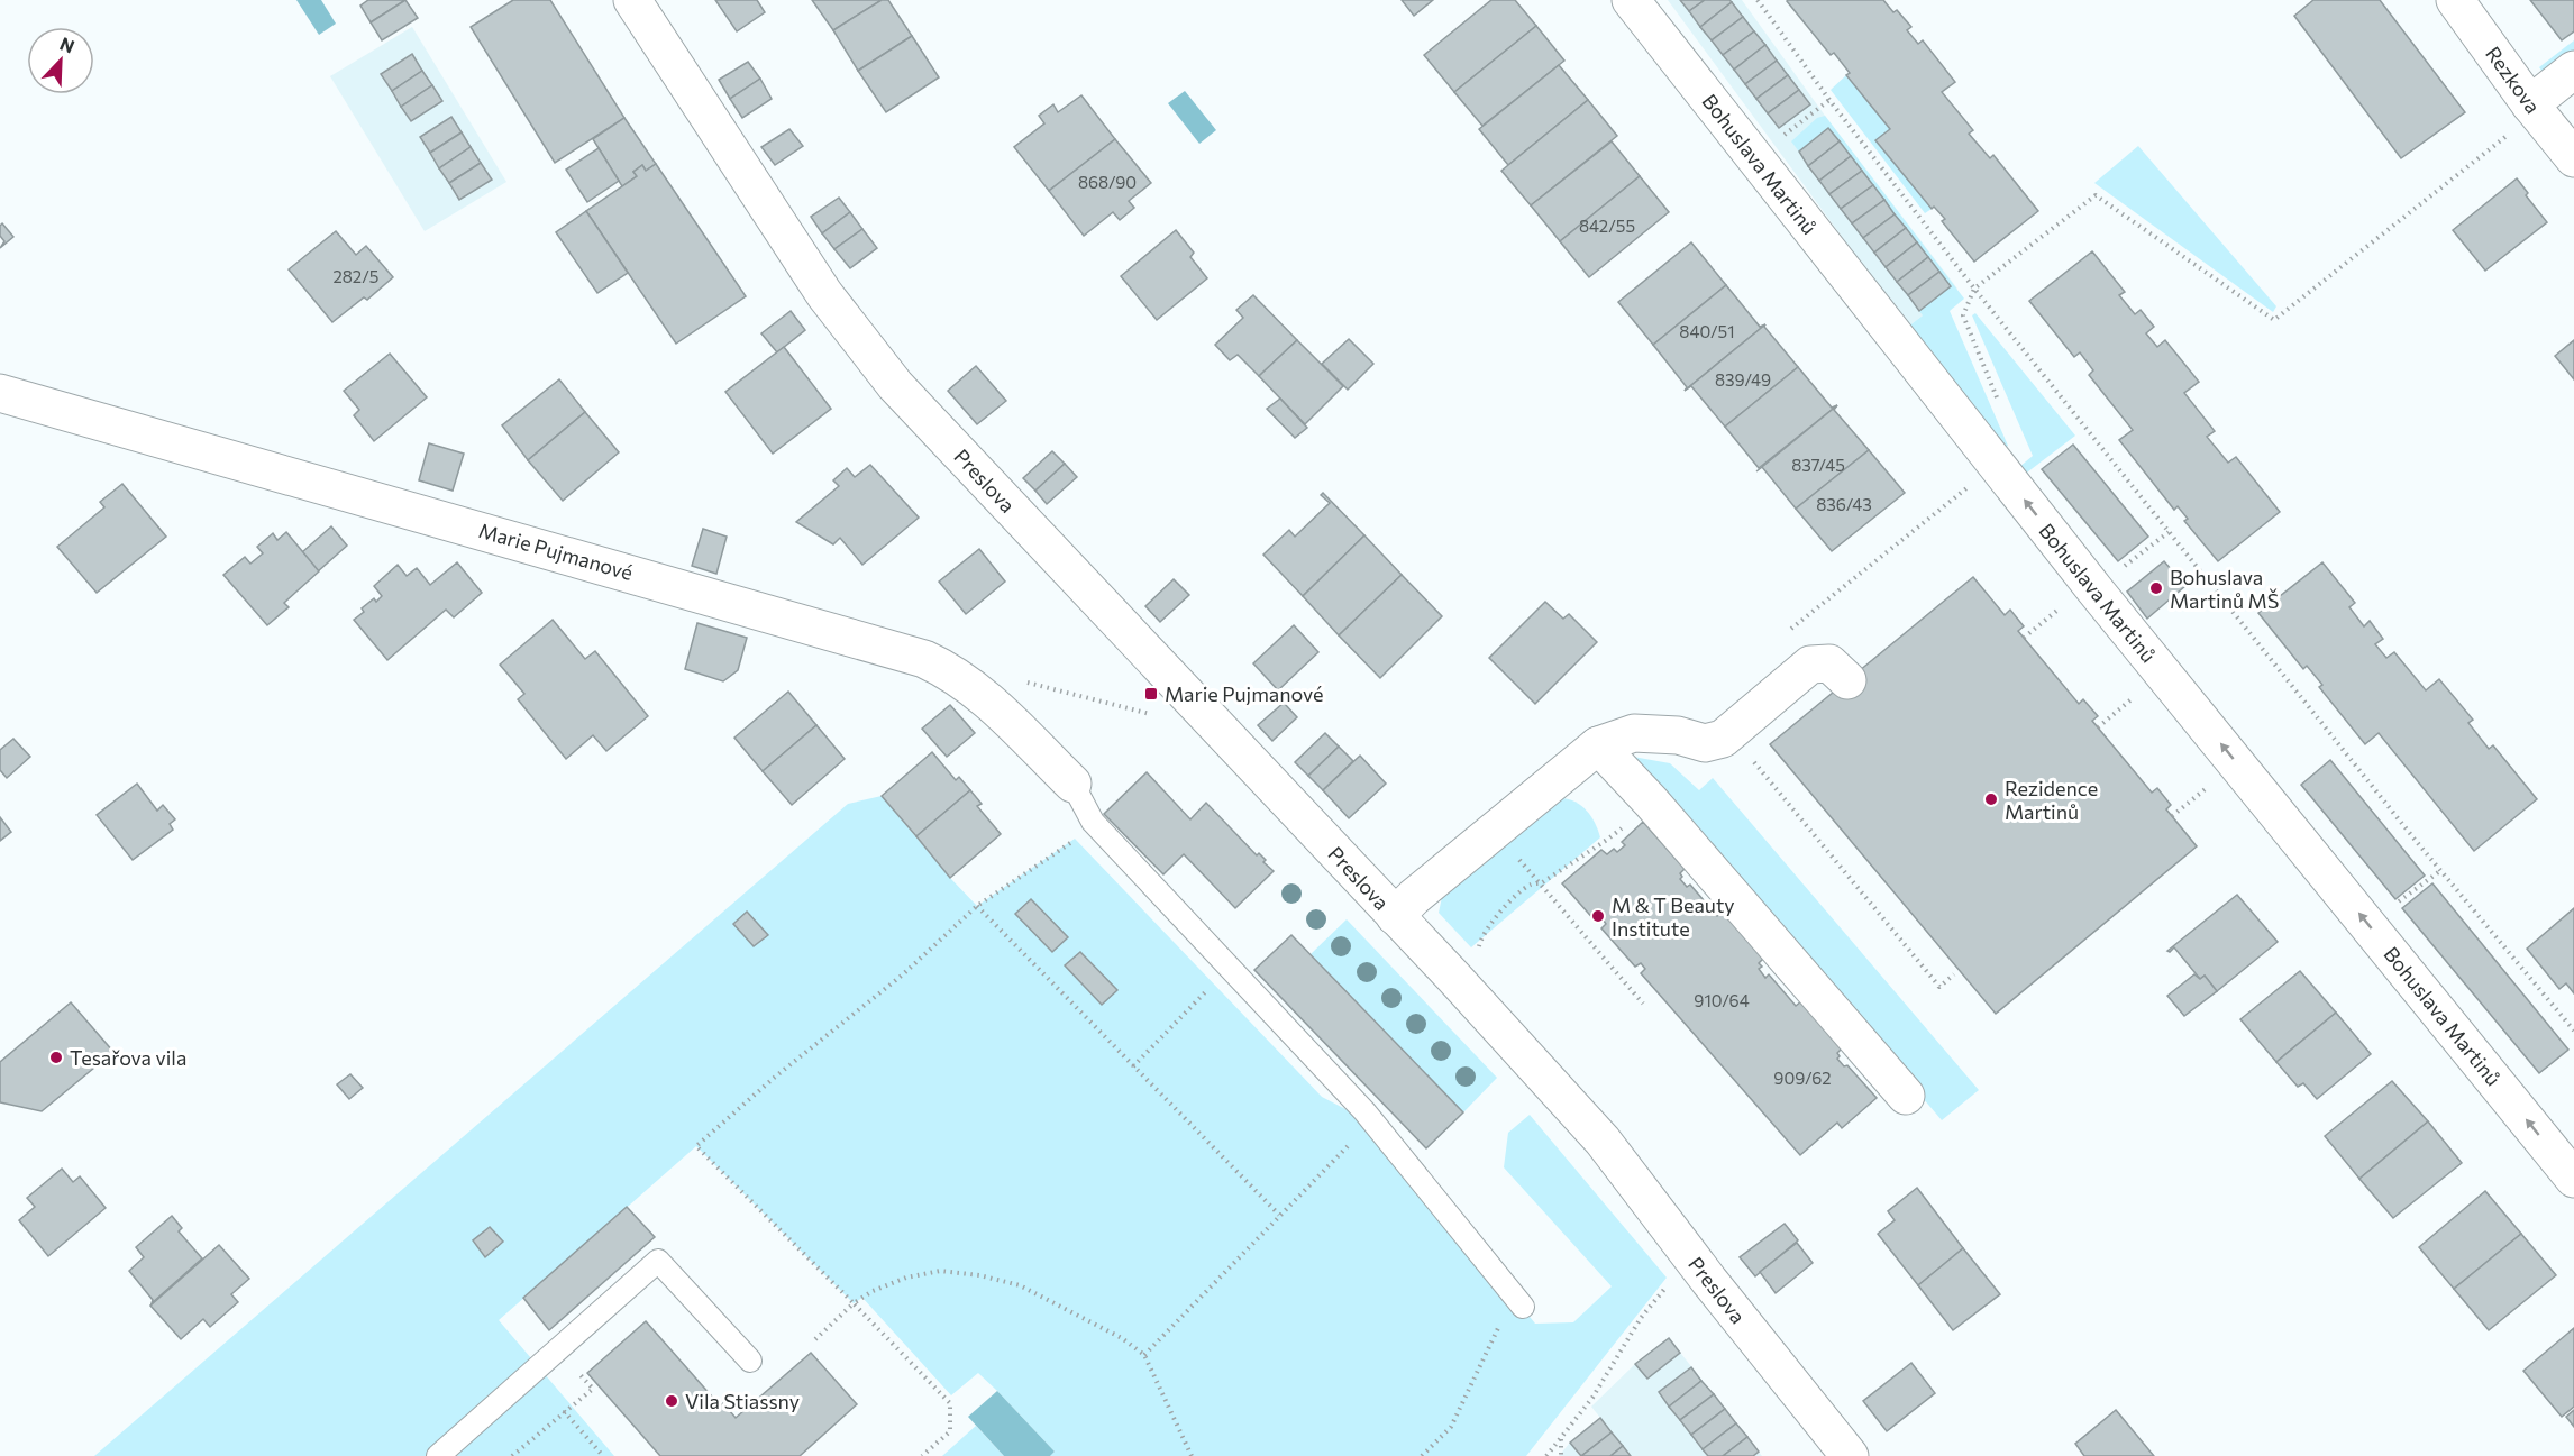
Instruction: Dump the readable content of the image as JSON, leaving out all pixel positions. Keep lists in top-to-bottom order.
{
  "streets": {
    "street": [
      "Rezkova",
      "Bohuslava Martinů",
      "Preslova",
      "Marie Pujmanové"
    ]
  },
  "one_way": ["Bohuslava Martinů"],
  "places": {
    "other": [
      "Bohuslava Martinů MŠ",
      "Rezidence Martinů",
      "M & T Beauty Institute",
      "Tesařova vila",
      "Vila Stiassny"
    ],
    "transit": ["Marie Pujmanové"]
  },
  "house_numbers": [
    "868/90",
    "842/55",
    "282/5",
    "840/51",
    "839/49",
    "837/45",
    "836/43",
    "910/64",
    "909/62"
  ],
  "north": "top right"
}
